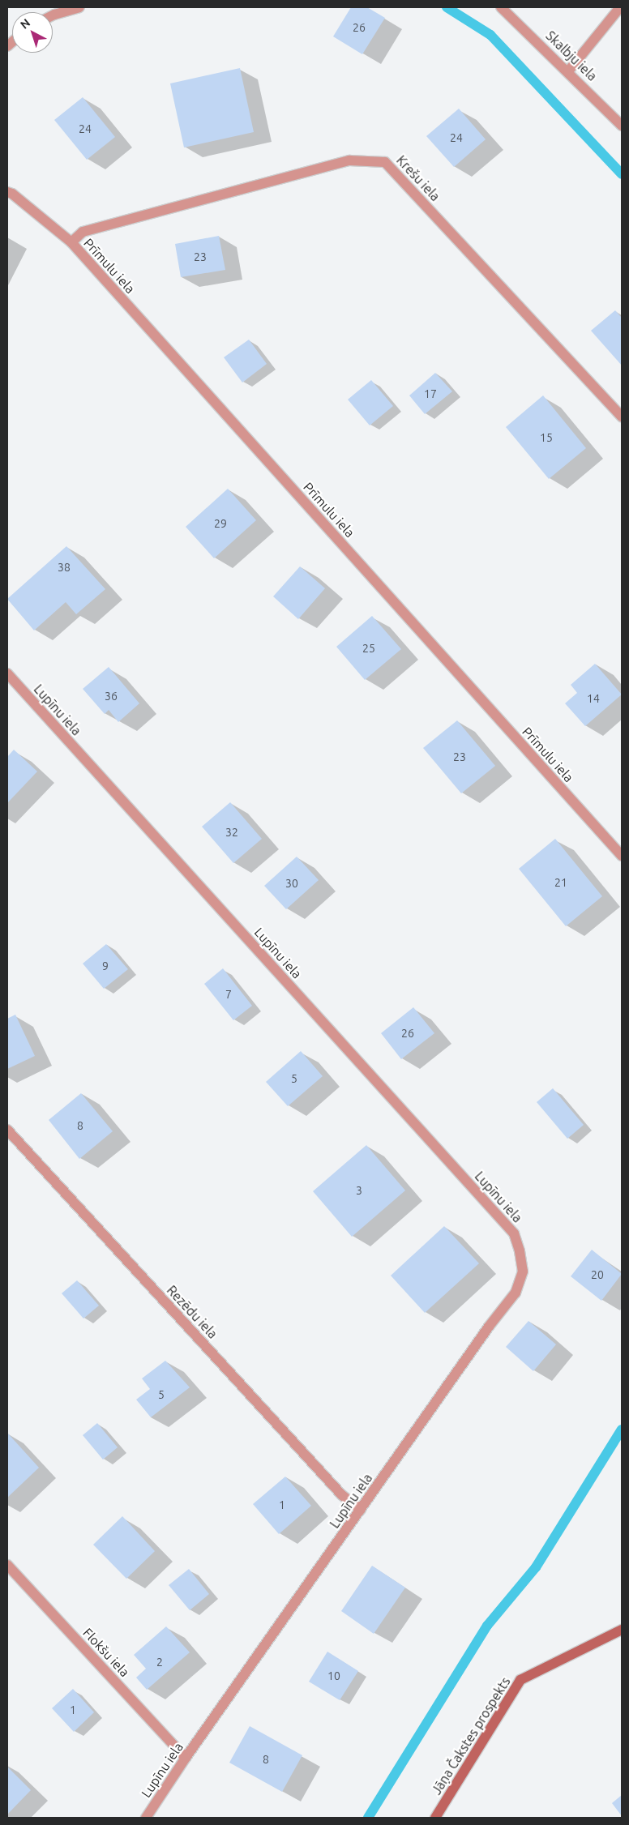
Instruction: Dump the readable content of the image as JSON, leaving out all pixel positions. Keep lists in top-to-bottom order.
{
  "streets": {
    "street": [
      "Skalbju iela",
      "Krešu iela",
      "Prīmulu iela",
      "Lupīnu iela",
      "Rezēdu iela",
      "Flokšu iela",
      "Jāņa Čakstes prospekts"
    ]
  },
  "crossings": [
    ["Krešu iela", "Prīmulu iela"],
    ["Lupīnu iela", "Rezēdu iela"],
    ["Lupīnu iela", "Flokšu iela"]
  ],
  "house_numbers": [
    "26",
    "24",
    "24",
    "23",
    "17",
    "15",
    "29",
    "38",
    "25",
    "36",
    "14",
    "23",
    "32",
    "21",
    "30",
    "9",
    "7",
    "26",
    "5",
    "8",
    "3",
    "20",
    "5",
    "1",
    "2",
    "10",
    "1",
    "8"
  ],
  "north": "top left"
}
